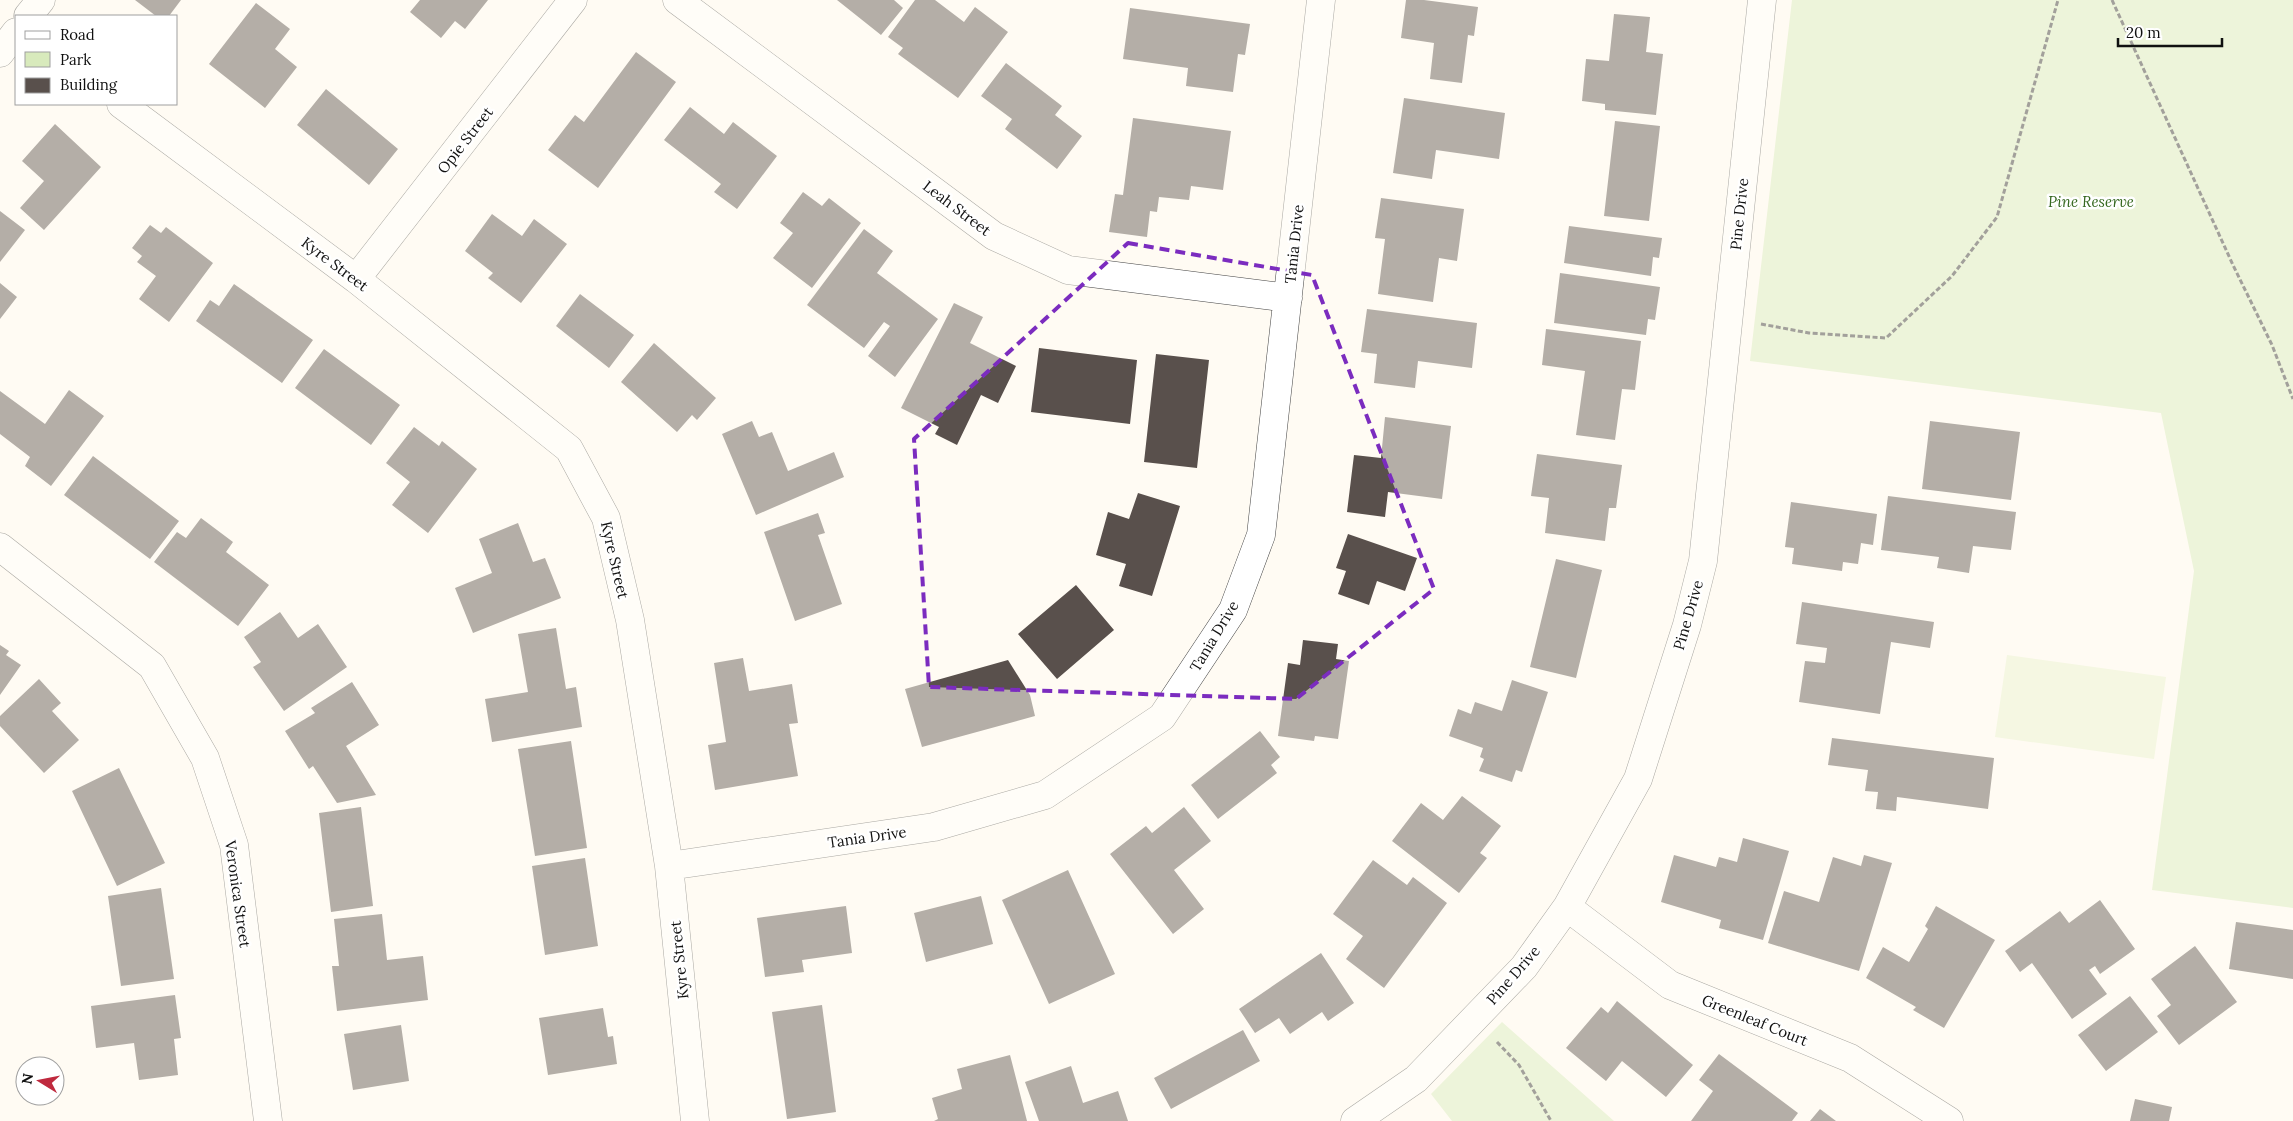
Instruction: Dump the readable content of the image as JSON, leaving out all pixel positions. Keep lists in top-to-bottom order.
{
  "streets": {
    "street": [
      "Opie Street",
      "Leah Street",
      "Pine Drive",
      "Tania Drive",
      "Kyre Street",
      "Veronica Street",
      "Greenleaf Court"
    ]
  },
  "crossings": [
    ["Opie Street", "Kyre Street"],
    ["Leah Street", "Tania Drive"],
    ["Pine Drive", "Greenleaf Court"],
    ["Tania Drive", "Kyre Street"]
  ],
  "parks": ["Pine Reserve"],
  "legend": ["Road", "Park", "Building"],
  "scale_bar": "20 m",
  "north": "left"
}
